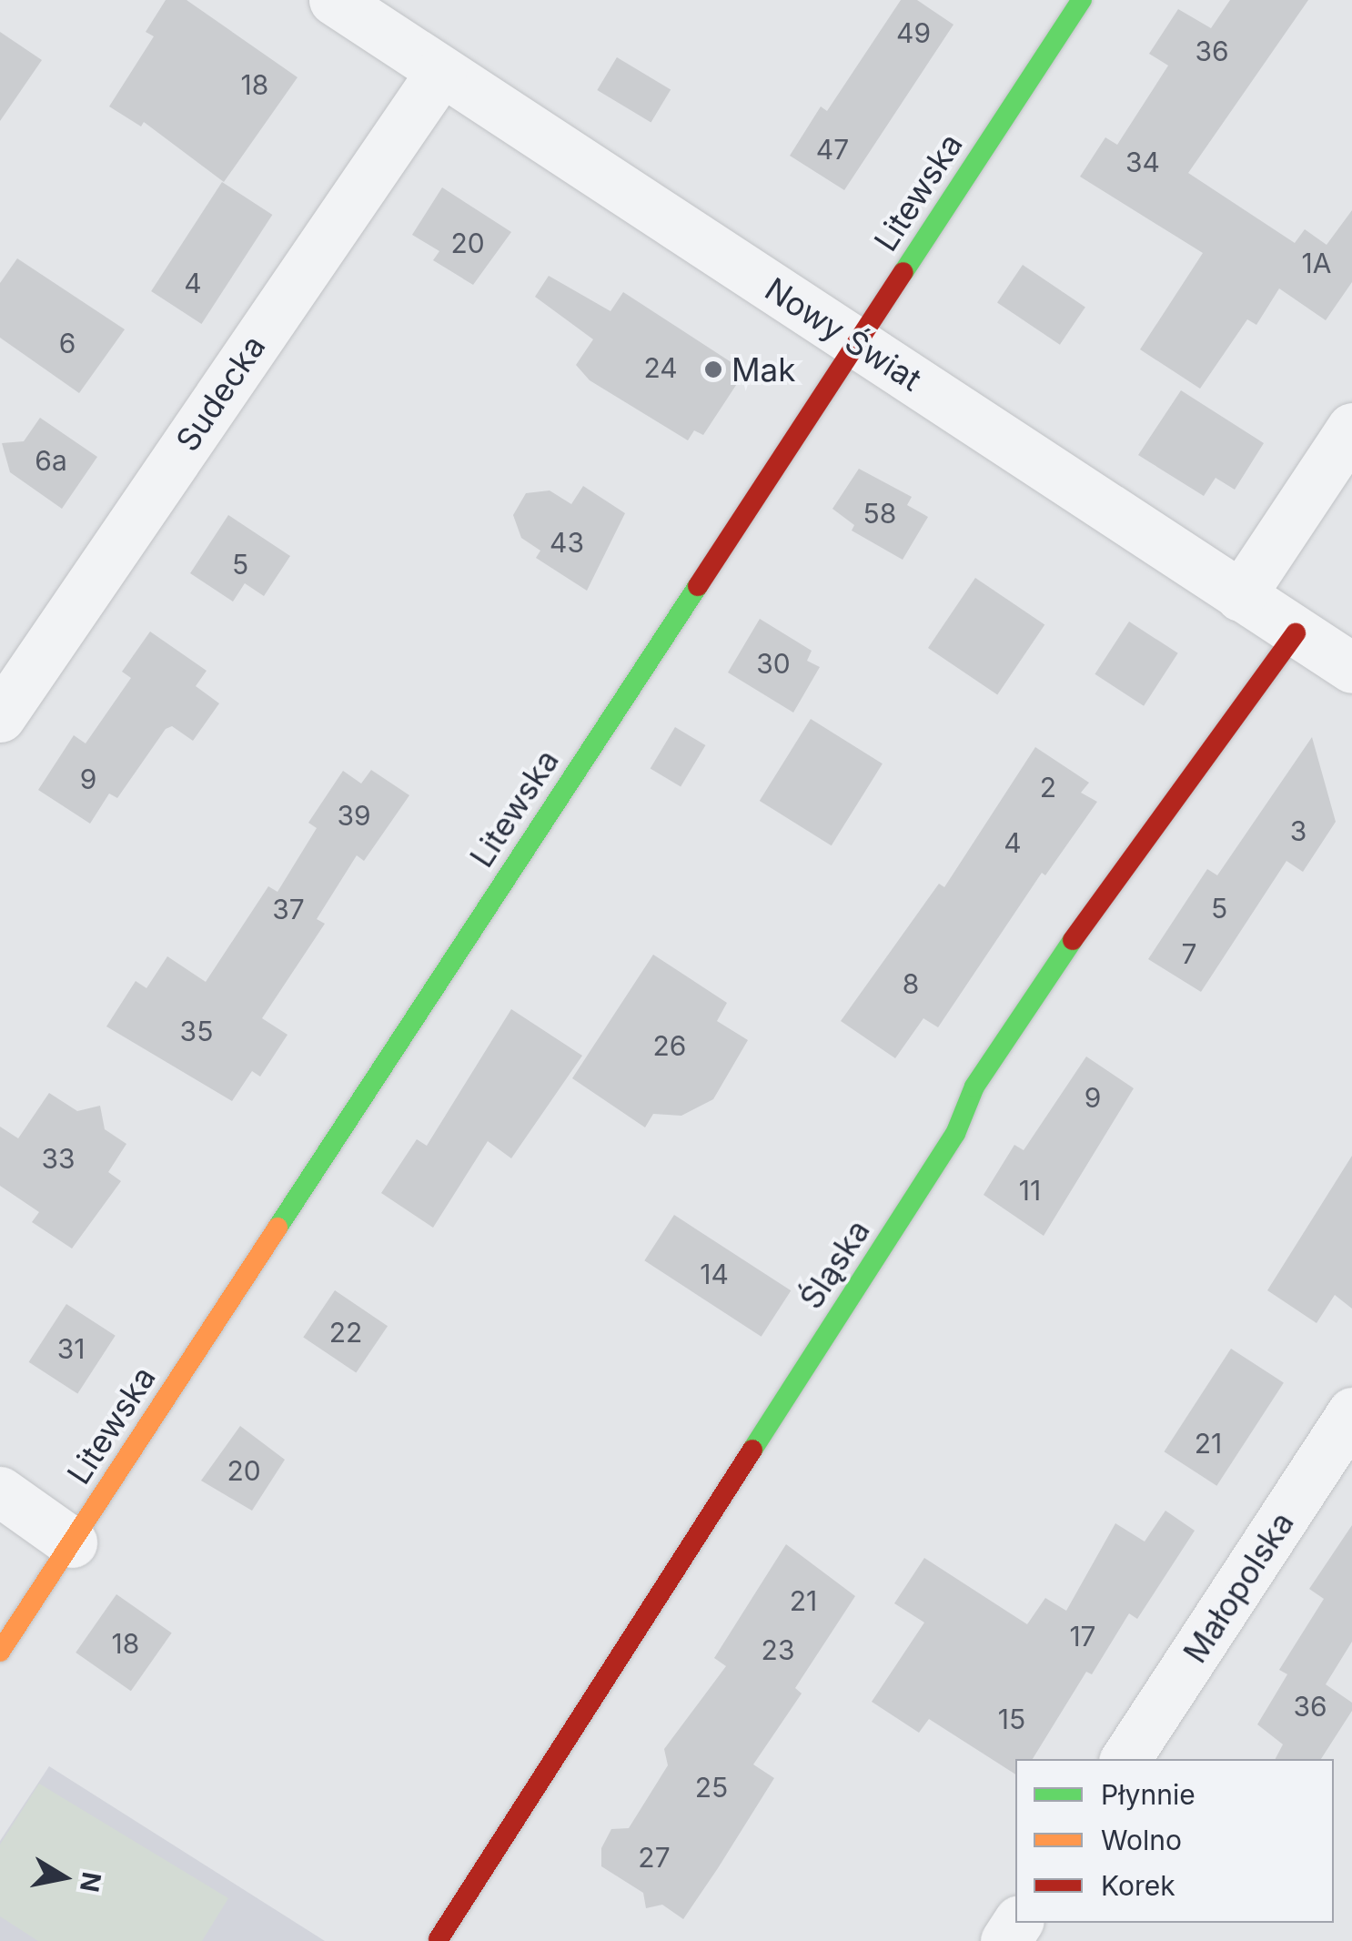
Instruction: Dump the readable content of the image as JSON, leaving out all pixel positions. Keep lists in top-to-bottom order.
{
  "streets": {
    "street": [
      "Litewska",
      "Nowy Świat",
      "Sudecka",
      "Śląska",
      "Małopolska"
    ]
  },
  "crossings": [
    ["Litewska", "Nowy Świat"],
    ["Nowy Świat", "Sudecka"],
    ["Nowy Świat", "Śląska"]
  ],
  "places": ["Mak"],
  "house_numbers": [
    "49",
    "36",
    "18",
    "47",
    "34",
    "20",
    "1A",
    "4",
    "6",
    "24",
    "6a",
    "58",
    "43",
    "5",
    "30",
    "9",
    "2",
    "39",
    "3",
    "4",
    "5",
    "37",
    "7",
    "8",
    "35",
    "26",
    "9",
    "33",
    "11",
    "14",
    "22",
    "31",
    "21",
    "20",
    "21",
    "17",
    "18",
    "23",
    "36",
    "15",
    "25",
    "27"
  ],
  "legend": ["Płynnie", "Wolno", "Korek"],
  "north": "right"
}
